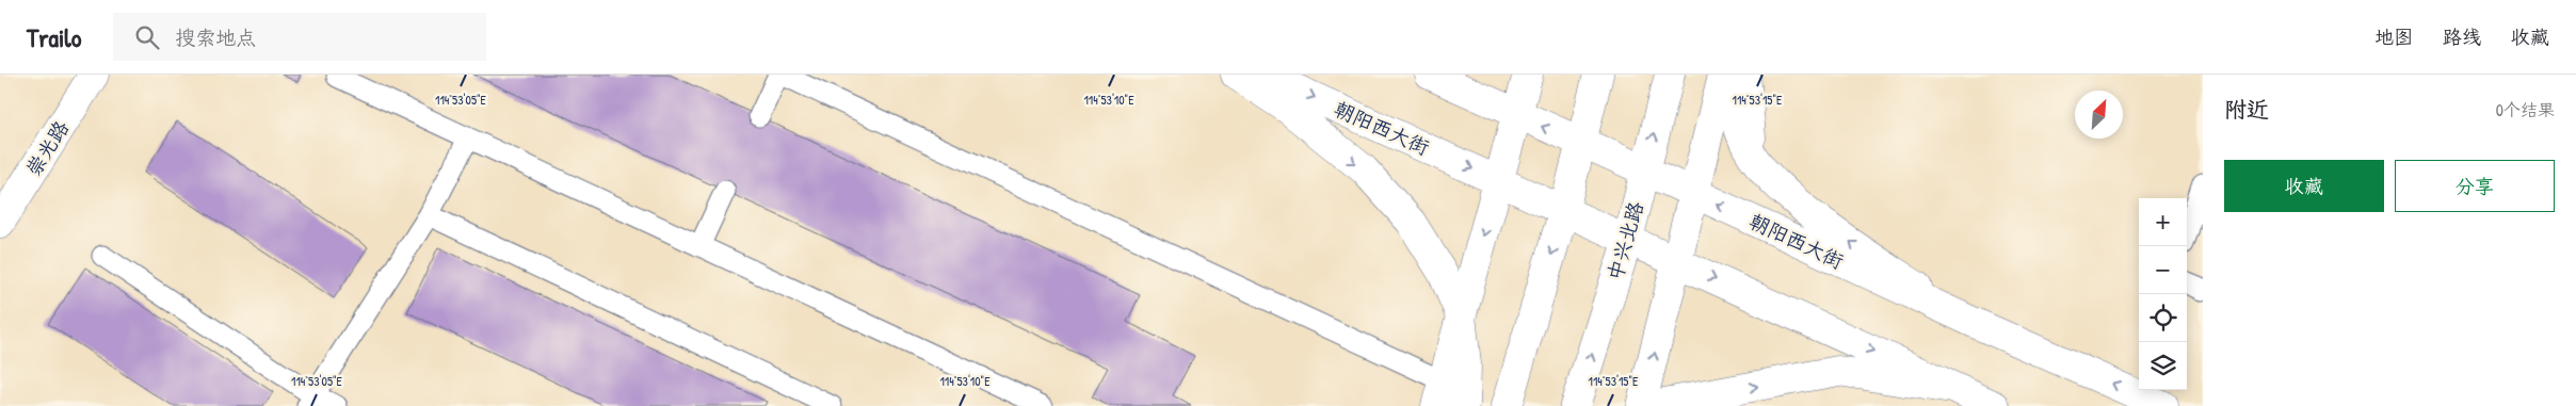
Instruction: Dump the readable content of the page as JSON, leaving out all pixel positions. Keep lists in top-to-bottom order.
{
  "streets": {
    "main road": ["朝阳西大街", "崇光路", "中兴北路"]
  },
  "crossings": [
    ["朝阳西大街", "中兴北路"]
  ],
  "north": "top right",
  "page": {
    "header": "Trailo",
    "search": "搜索地点",
    "nav": ["地图", "路线", "收藏"],
    "heading": ["附近", "0个结果"],
    "buttons": ["收藏", "分享"],
    "map_buttons": ["+", "−"]
  },
  "coordinates": ["114°53'05\"E", "114°53'10\"E", "114°53'15\"E"]
}
